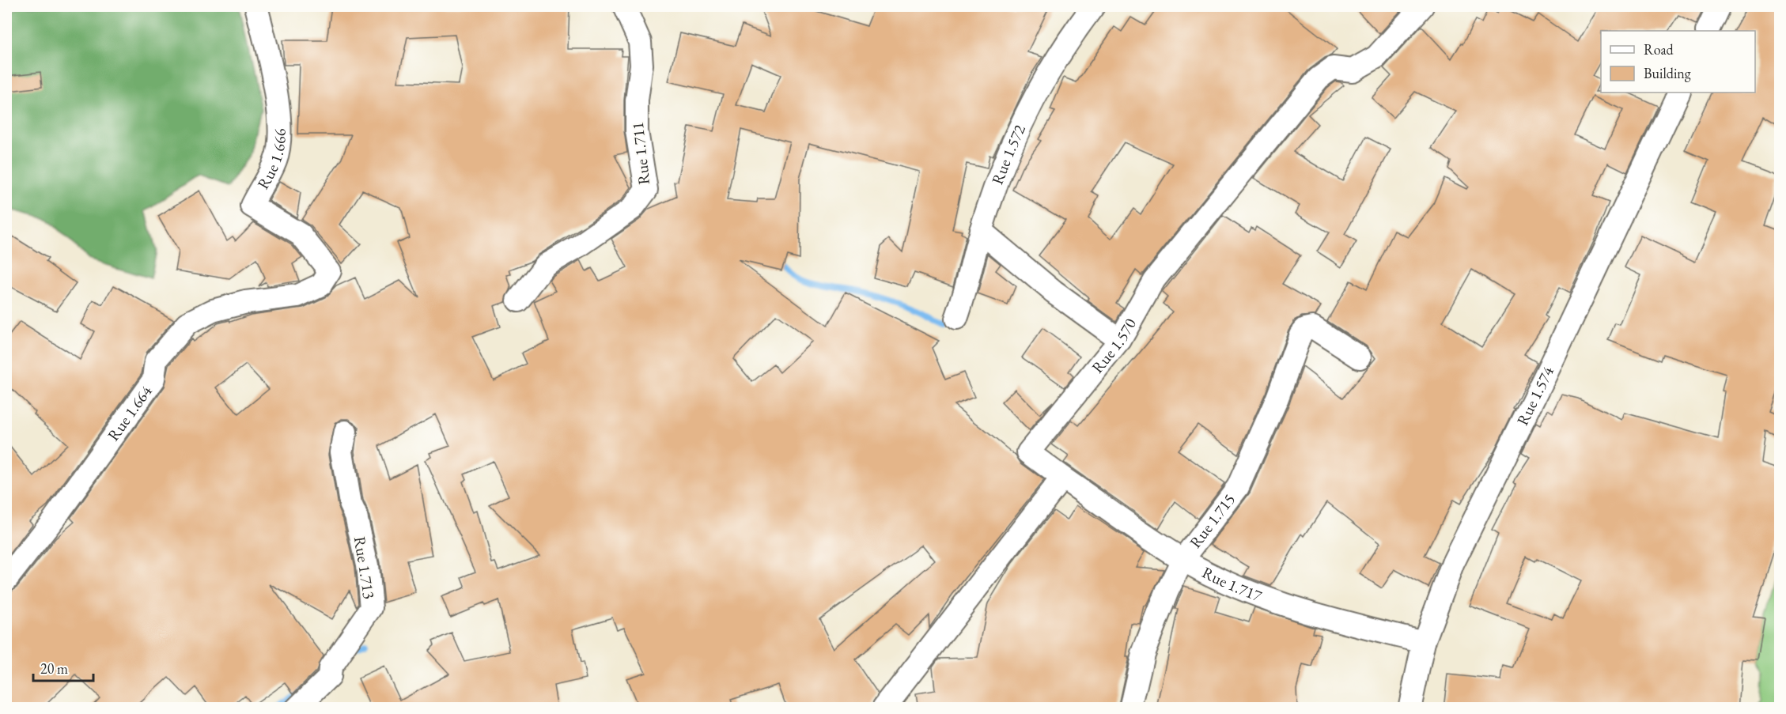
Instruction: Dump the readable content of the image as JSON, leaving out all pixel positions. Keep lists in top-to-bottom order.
{
  "streets": {
    "street": [
      "Rue 1.711",
      "Rue 1.572",
      "Rue 1.666",
      "Rue 1.570",
      "Rue 1.574",
      "Rue 1.664",
      "Rue 1.715",
      "Rue 1.713",
      "Rue 1.717"
    ]
  },
  "crossings": [
    ["Rue 1.666", "Rue 1.664"],
    ["Rue 1.570", "Rue 1.717"],
    ["Rue 1.574", "Rue 1.717"],
    ["Rue 1.715", "Rue 1.717"]
  ],
  "legend": ["Road", "Building"],
  "scale_bar": "20 m"
}
